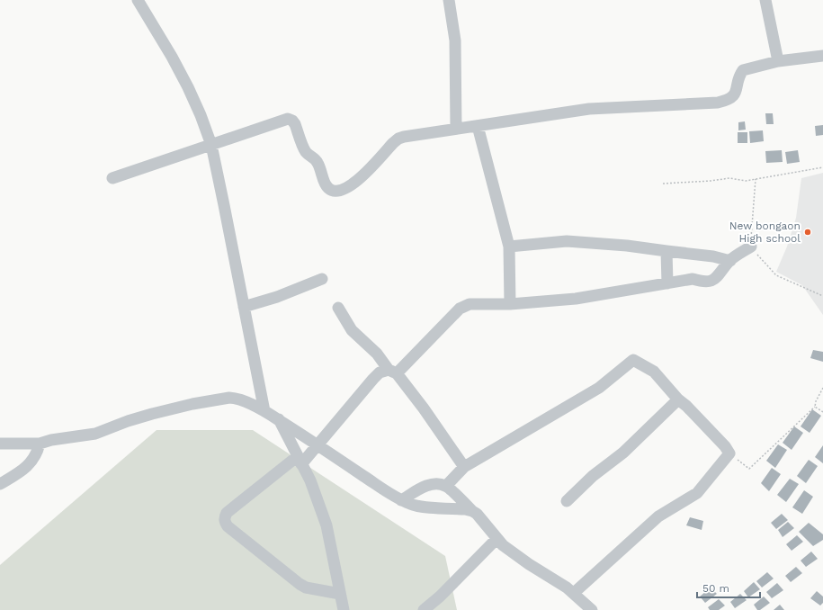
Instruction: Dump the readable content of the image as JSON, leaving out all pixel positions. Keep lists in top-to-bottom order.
{
  "places": ["New bongaon High school"],
  "scale_bar": "50 m"
}
